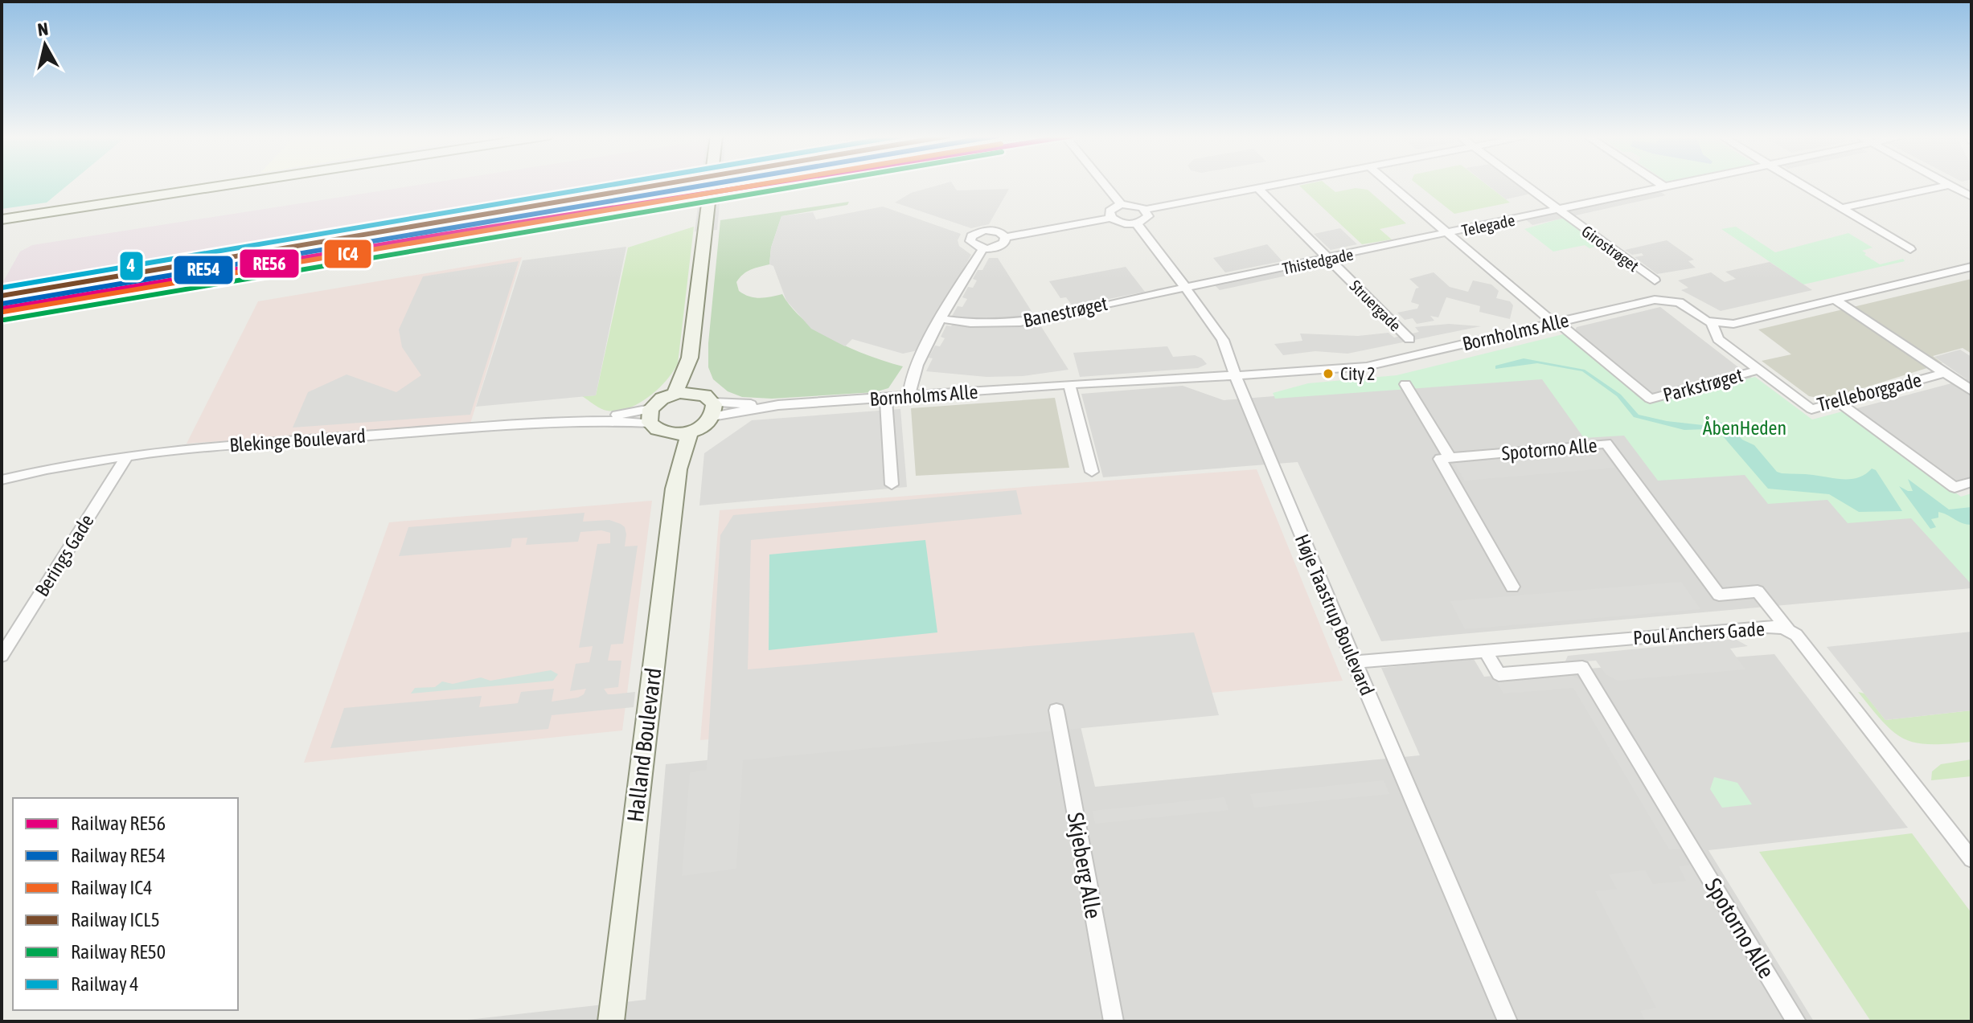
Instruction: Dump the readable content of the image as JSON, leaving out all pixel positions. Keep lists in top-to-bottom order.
{
  "streets": {
    "street": [
      "Telegade",
      "Girostrøget",
      "Thistedgade",
      "Struergade",
      "Banestrøget",
      "Bornholms Alle",
      "Parkstrøget",
      "Trelleborggade",
      "Blekinge Boulevard",
      "Spotorno Alle",
      "Berings Gade",
      "Høje Taastrup Boulevard",
      "Poul Anchers Gade",
      "Halland Boulevard",
      "Skjeberg Alle"
    ]
  },
  "crossings": [
    ["Telegade", "Girostrøget"],
    ["Telegade", "Thistedgade"],
    ["Thistedgade", "Struergade"],
    ["Thistedgade", "Banestrøget"],
    ["Thistedgade", "Høje Taastrup Boulevard"],
    ["Banestrøget", "Høje Taastrup Boulevard"],
    ["Bornholms Alle", "Parkstrøget"],
    ["Bornholms Alle", "Trelleborggade"],
    ["Bornholms Alle", "Blekinge Boulevard"],
    ["Bornholms Alle", "Høje Taastrup Boulevard"],
    ["Bornholms Alle", "Halland Boulevard"],
    ["Parkstrøget", "Trelleborggade"],
    ["Blekinge Boulevard", "Berings Gade"],
    ["Blekinge Boulevard", "Halland Boulevard"],
    ["Spotorno Alle", "Poul Anchers Gade"],
    ["Høje Taastrup Boulevard", "Poul Anchers Gade"]
  ],
  "parks": ["ÅbenHeden"],
  "places": ["City 2"],
  "lines": [
    "rail line RE56",
    "rail line RE54",
    "rail line IC4",
    "rail line ICL5",
    "rail line RE50",
    "rail line 4"
  ],
  "legend": [
    "Railway RE56",
    "Railway RE54",
    "Railway IC4",
    "Railway ICL5",
    "Railway RE50",
    "Railway 4"
  ],
  "north": "top"
}
